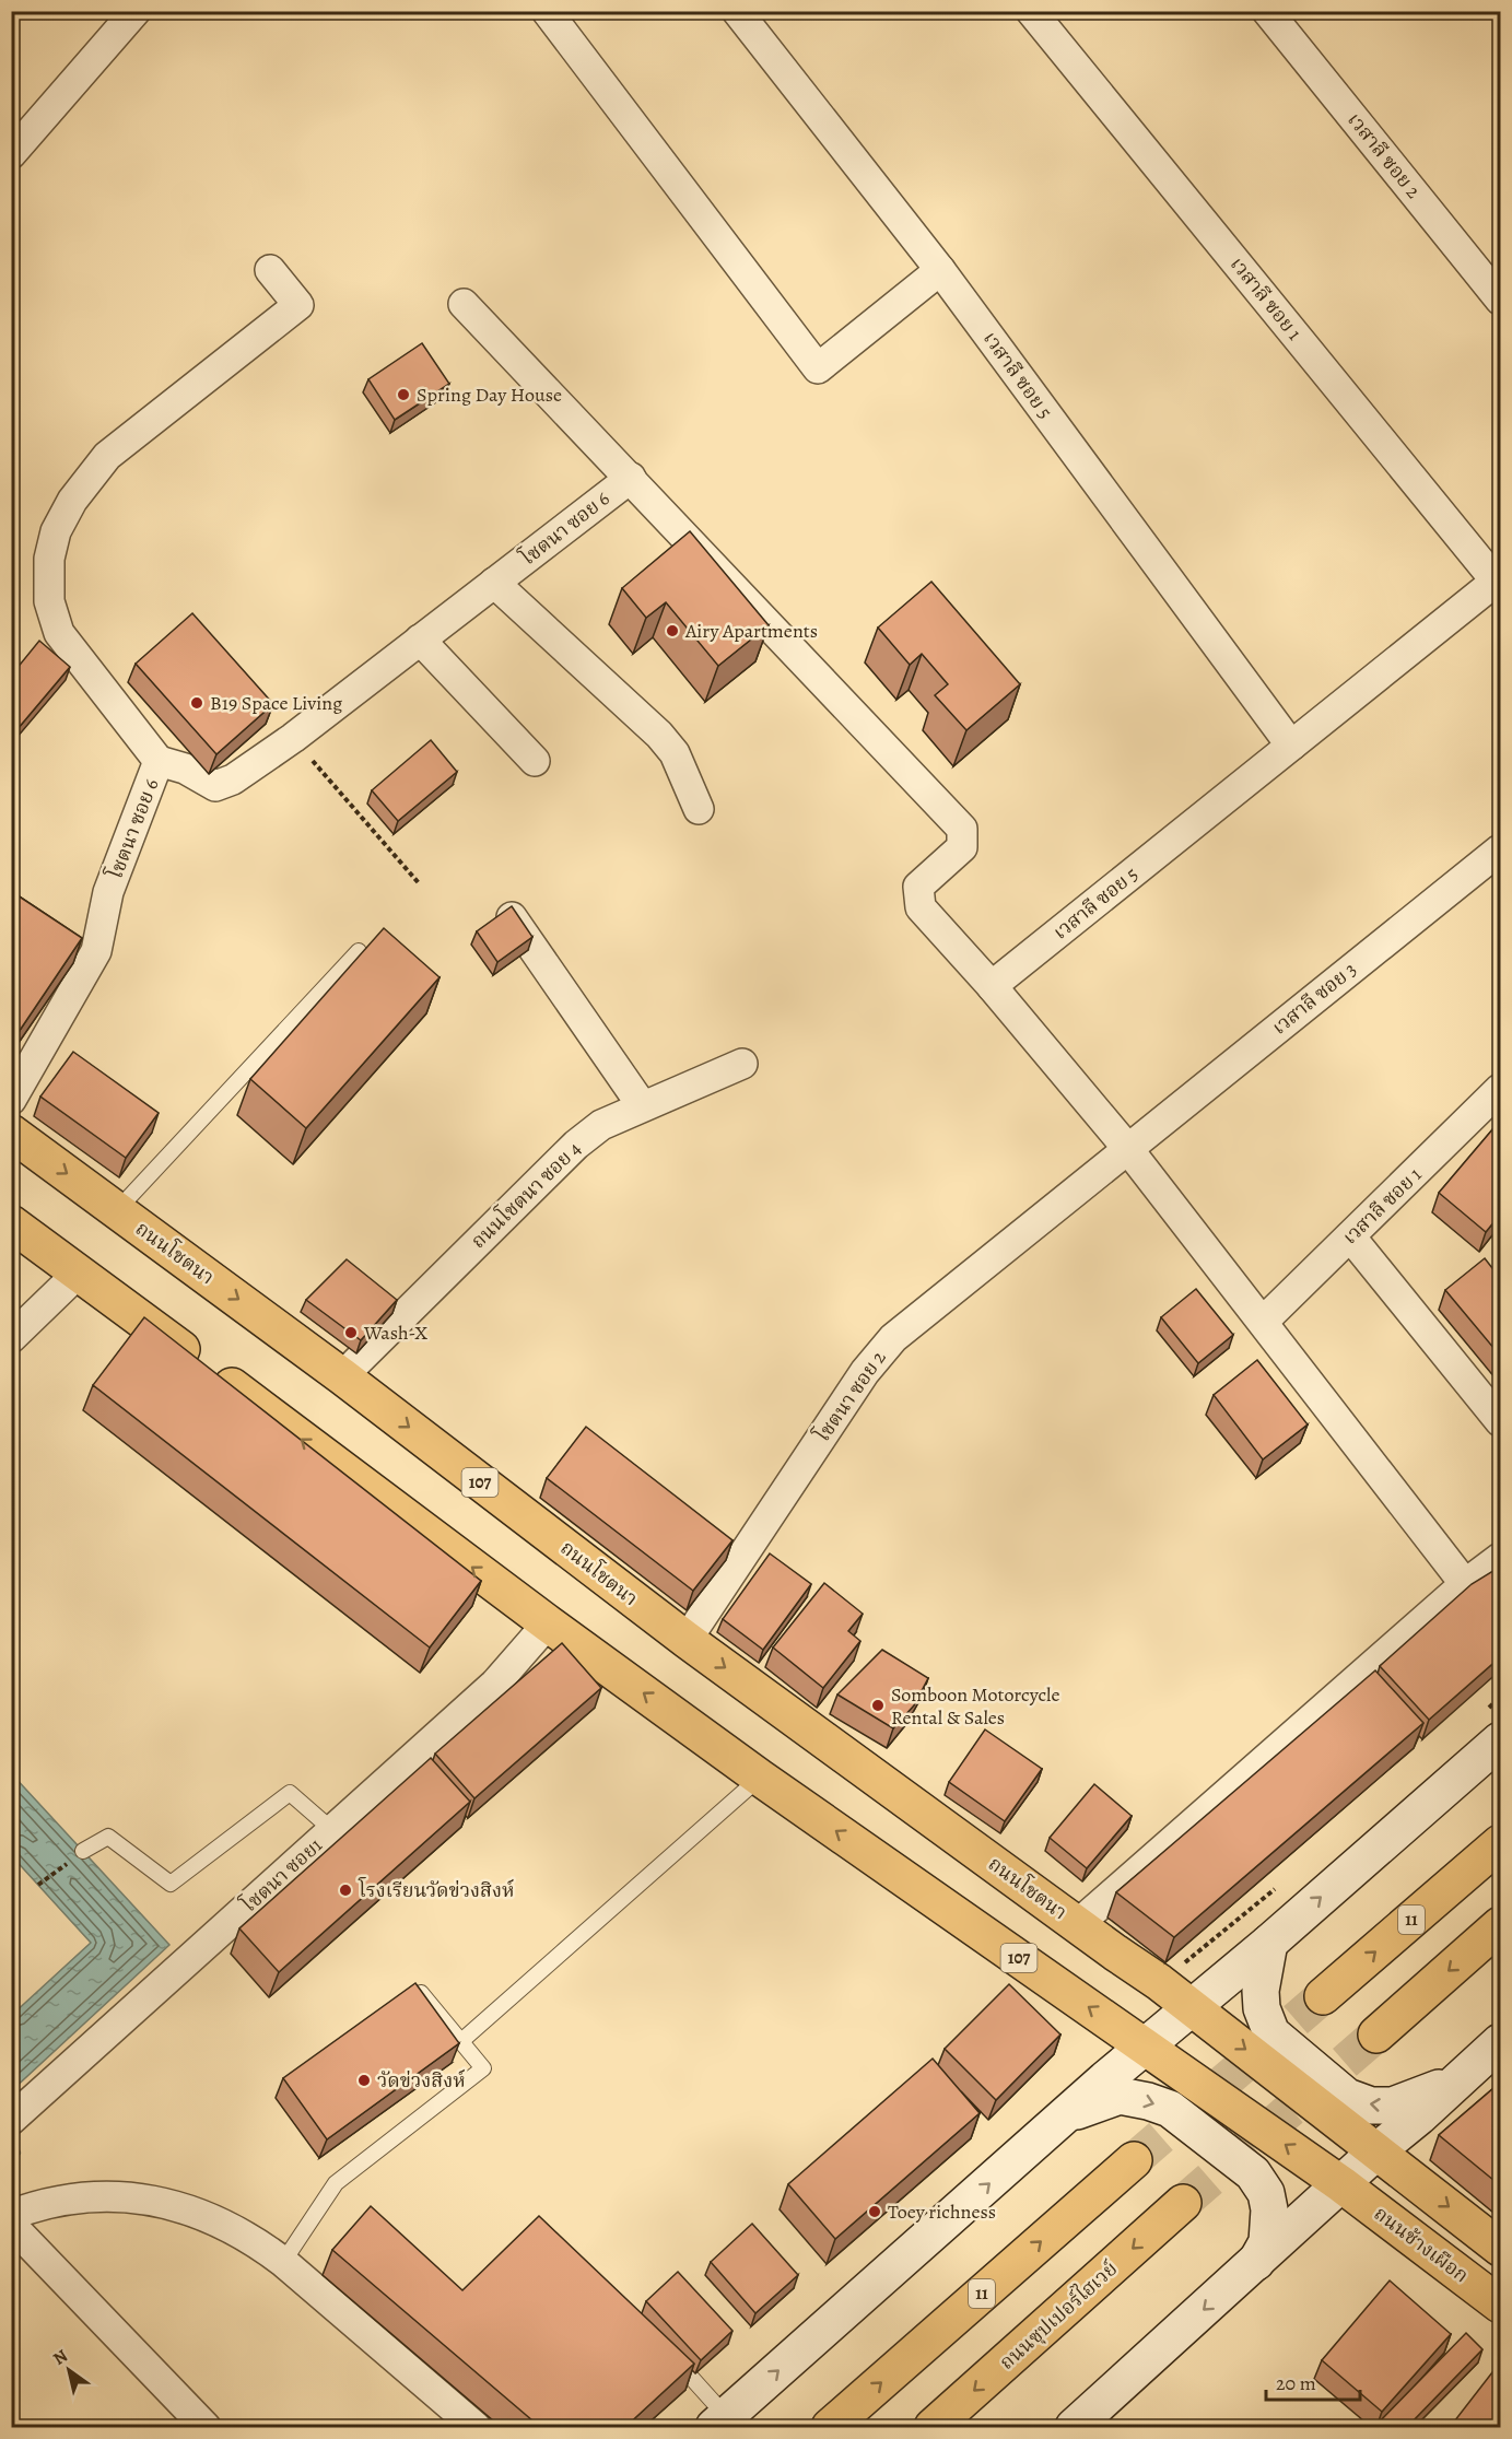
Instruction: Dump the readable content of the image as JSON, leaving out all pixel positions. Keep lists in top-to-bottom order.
{
  "streets": {
    "main road": [
      "ถนนโชตนา",
      "107",
      "11",
      "ถนนช้างเผือก",
      "ถนนซุปเปอร์ไฮเวย์"
    ],
    "street": [
      "เวสาลี ซอย 2",
      "เวสาลี ซอย 1",
      "เวสาลี ซอย 5",
      "โชตนา ซอย 6",
      "เวสาลี ซอย 3",
      "ถนนโชตนา ซอย 4",
      "โชตนา ซอย 2",
      "โชตนา ซอย1"
    ]
  },
  "crossings": [
    ["เวสาลี ซอย 1", "เวสาลี ซอย 5"],
    ["เวสาลี ซอย 3", "โชตนา ซอย 2"],
    ["ถนนโชตนา ซอย 4", "ถนนโชตนา"],
    ["ถนนโชตนา", "โชตนา ซอย 2"],
    ["107", "โชตนา ซอย1"],
    ["107", "ถนนช้างเผือก"]
  ],
  "one_way": ["ถนนช้างเผือก"],
  "places": [
    "Spring Day House",
    "Airy Apartments",
    "B19 Space Living",
    "Wash-X",
    "Somboon Motorcycle Rental & Sales",
    "โรงเรียนวัดข่วงสิงห์",
    "วัดข่วงสิงห์",
    "Toey richness"
  ],
  "scale_bar": "20 m",
  "north": "top left"
}
